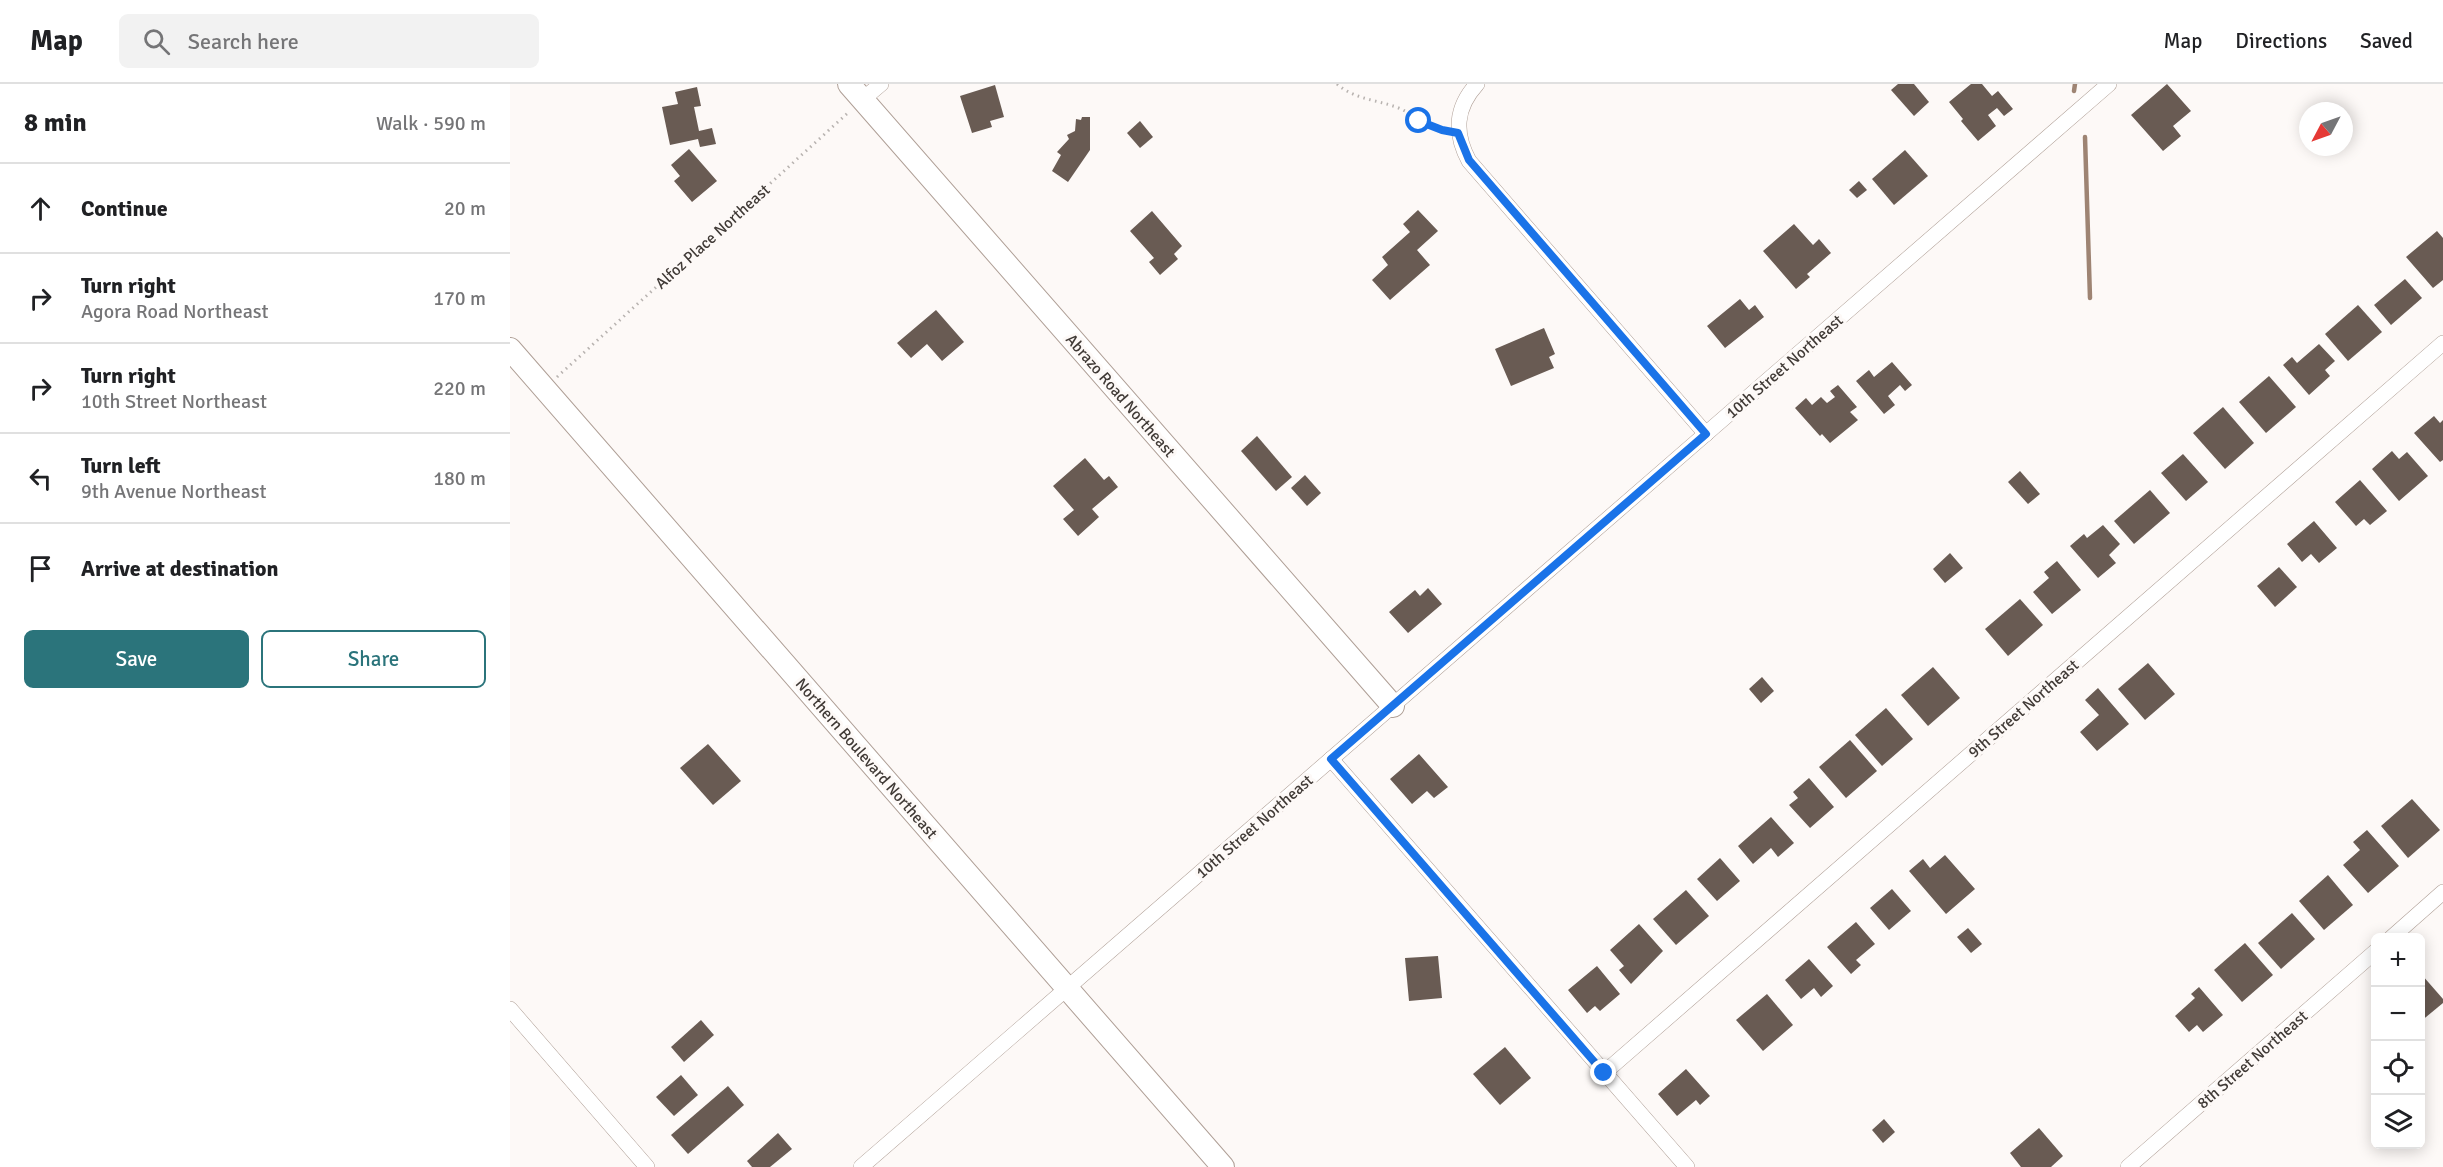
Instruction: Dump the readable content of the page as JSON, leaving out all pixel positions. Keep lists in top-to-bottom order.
{
  "streets": {
    "main road": ["Abrazo Road Northeast", "Northern Boulevard Northeast"],
    "street": ["10th Street Northeast", "9th Street Northeast", "8th Street Northeast"],
    "path": ["Alfoz Place Northeast"]
  },
  "crossings": [
    ["Alfoz Place Northeast", "Abrazo Road Northeast"],
    ["Alfoz Place Northeast", "Northern Boulevard Northeast"],
    ["10th Street Northeast", "Abrazo Road Northeast"],
    ["10th Street Northeast", "Northern Boulevard Northeast"]
  ],
  "north": "bottom left",
  "page": {
    "header": "Map",
    "search": "Search here",
    "nav": ["Map", "Directions", "Saved"],
    "heading": ["8 min", "Walk · 590 m"],
    "list": [
      ["Continue", "20 m"],
      ["Turn right", "Agora Road Northeast", "170 m"],
      ["Turn right", "10th Street Northeast", "220 m"],
      ["Turn left", "9th Avenue Northeast", "180 m"],
      "Arrive at destination"
    ],
    "buttons": ["Save", "Share"],
    "map_buttons": ["+", "−"]
  }
}
